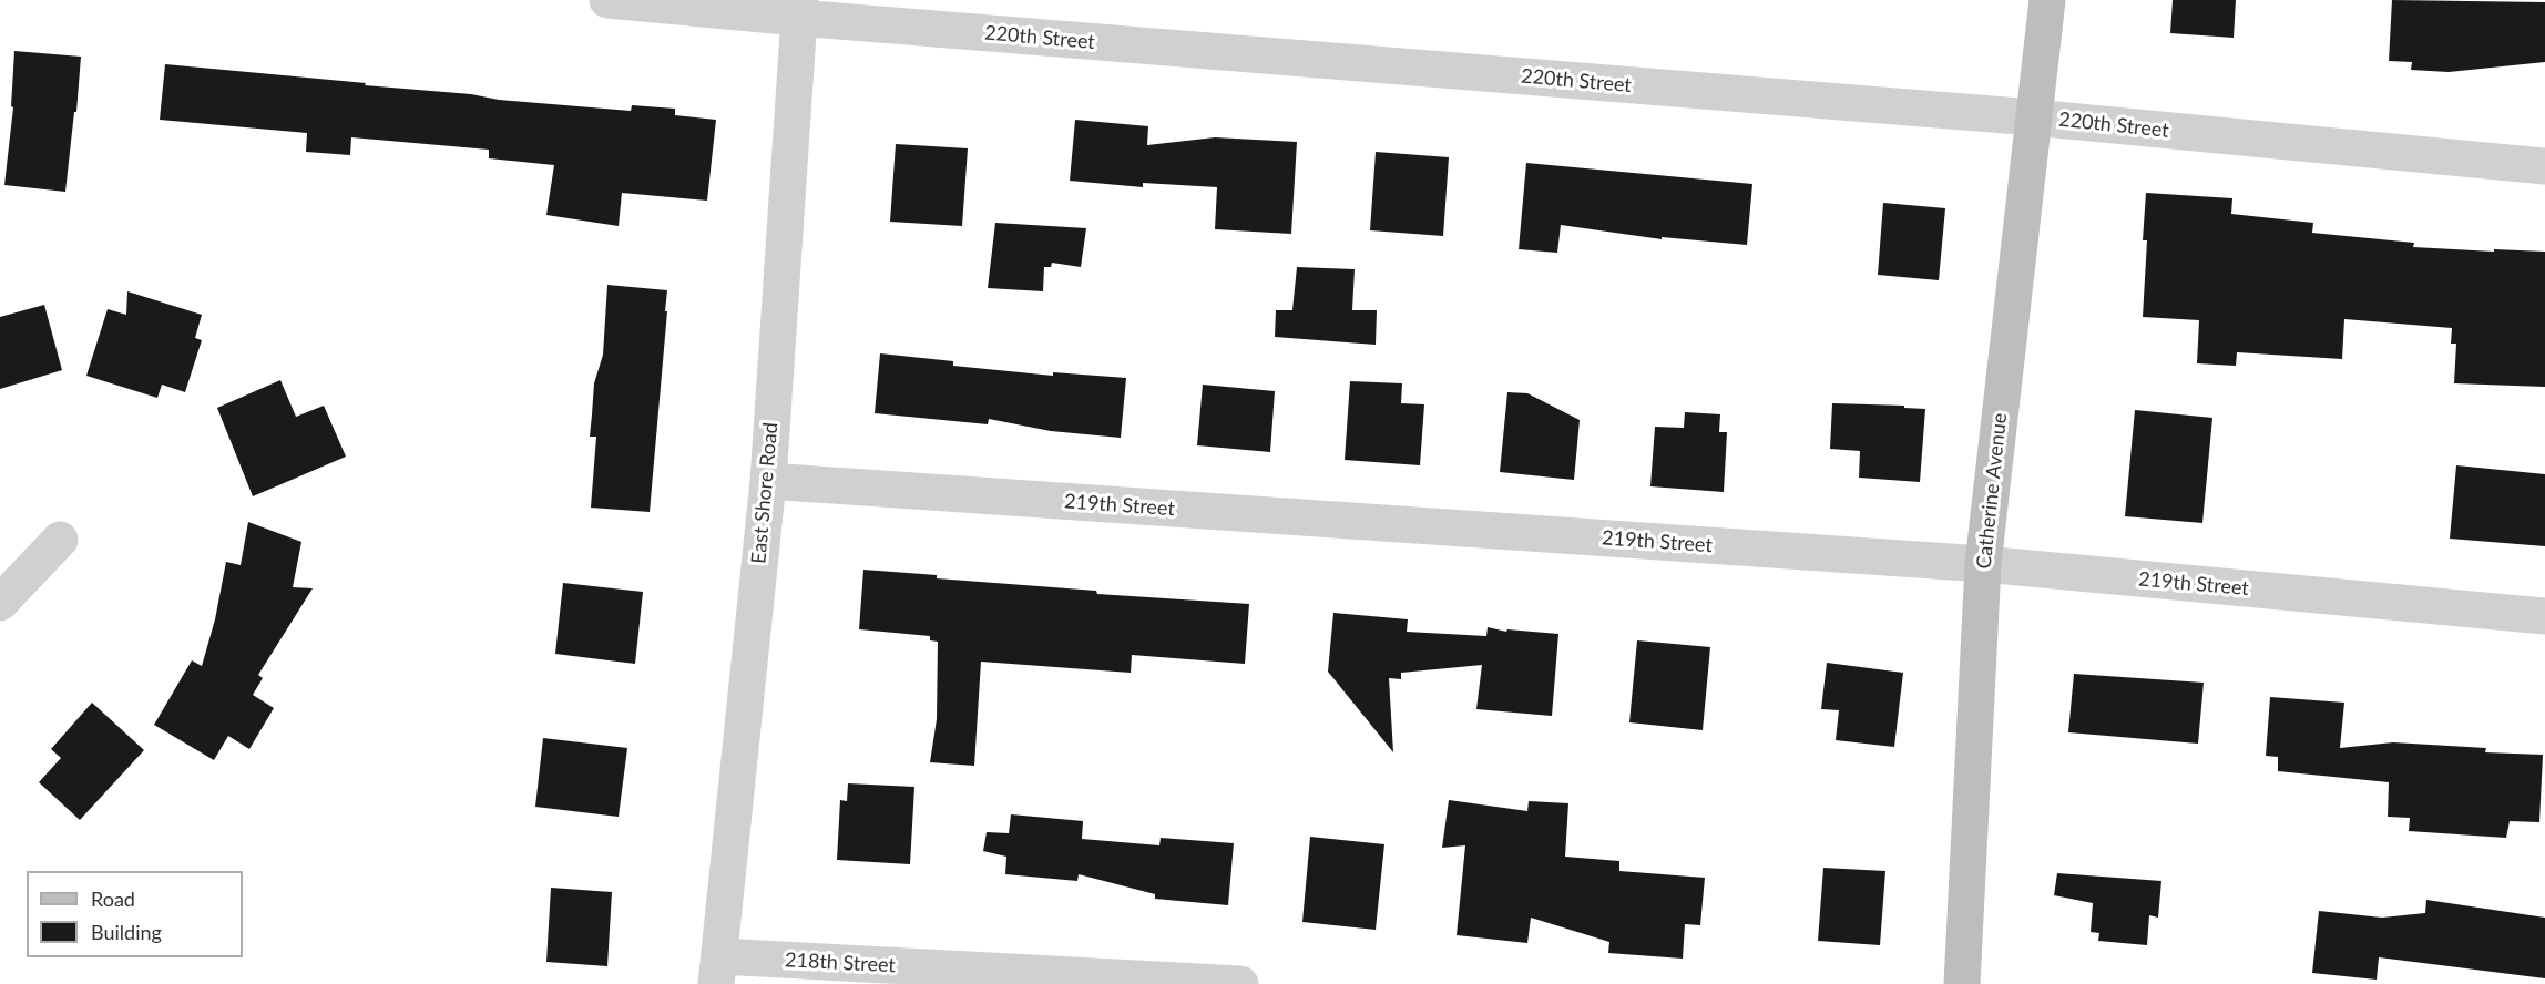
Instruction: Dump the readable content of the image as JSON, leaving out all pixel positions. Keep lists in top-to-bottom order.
{
  "streets": {
    "street": [
      "220th Street",
      "Catherine Avenue",
      "East Shore Road",
      "219th Street",
      "218th Street"
    ]
  },
  "crossings": [
    ["220th Street", "Catherine Avenue"],
    ["220th Street", "East Shore Road"],
    ["Catherine Avenue", "219th Street"],
    ["East Shore Road", "219th Street"],
    ["East Shore Road", "218th Street"]
  ],
  "legend": ["Road", "Building"]
}
